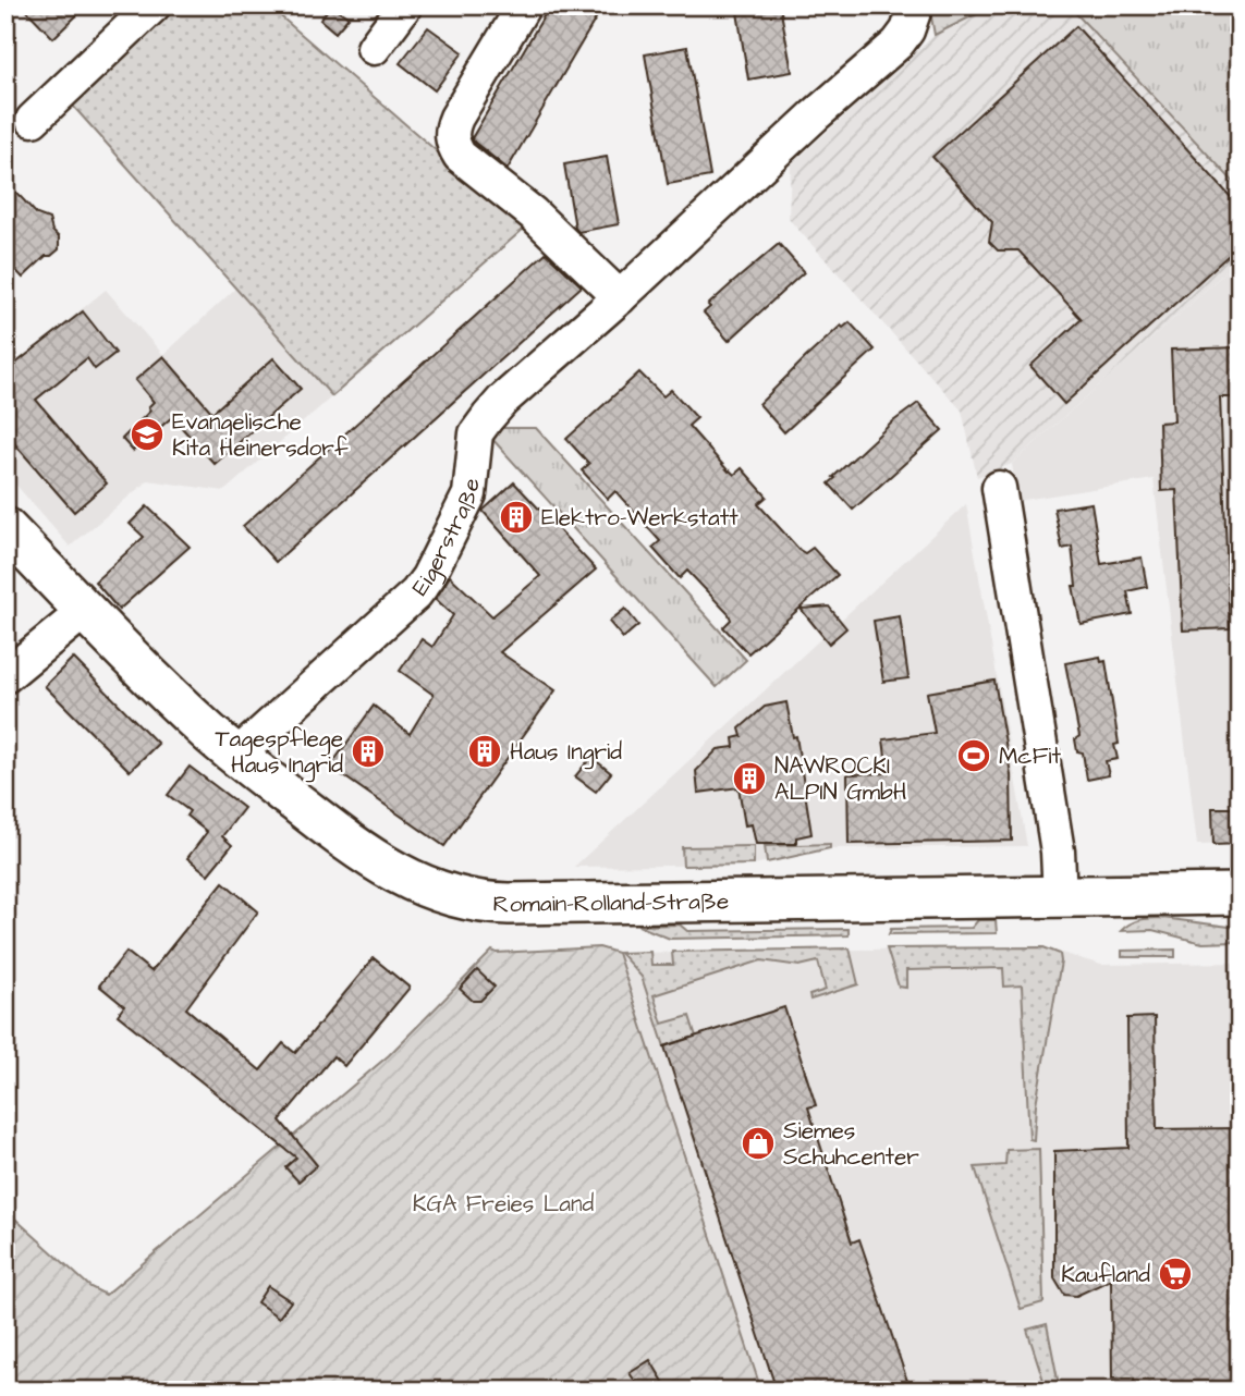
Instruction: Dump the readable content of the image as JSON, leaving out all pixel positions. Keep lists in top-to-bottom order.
{
  "streets": {
    "main road": ["Romain-Rolland-Straße"],
    "street": ["Eigerstraße"]
  },
  "crossings": [
    ["Eigerstraße", "Romain-Rolland-Straße"]
  ],
  "parks": ["KGA Freies Land"],
  "places": {
    "school or university": ["Evangelische Kita Heinersdorf"],
    "building": [
      "Elektro-Werkstatt",
      "Tagespflege Haus Ingrid",
      "Haus Ingrid",
      "NAWROCKI ALPIN GmbH"
    ],
    "sports": ["McFit"],
    "shop": ["Siemes Schuhcenter"],
    "supermarket": ["Kaufland"]
  }
}
